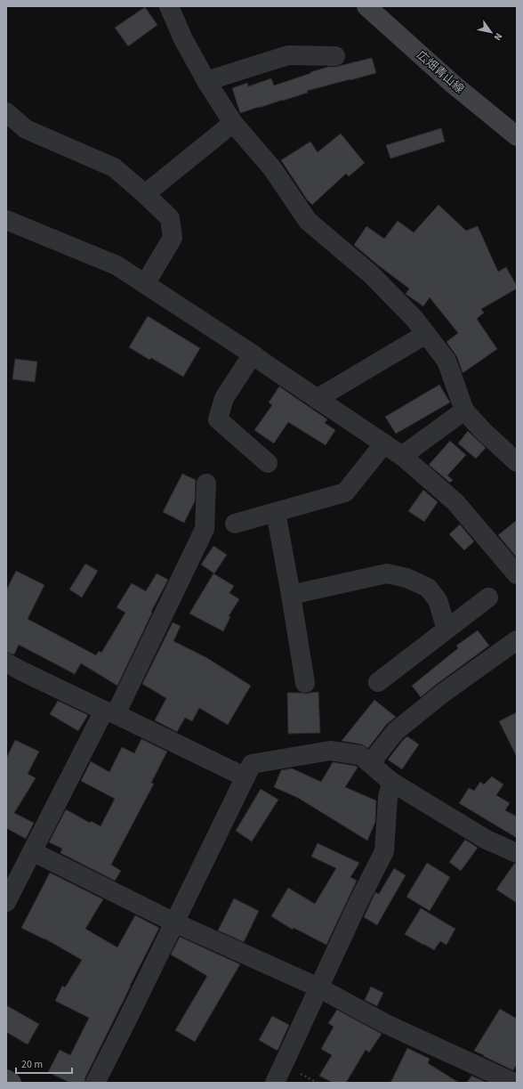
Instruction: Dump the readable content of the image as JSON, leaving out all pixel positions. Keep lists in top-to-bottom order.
{
  "streets": {
    "main road": ["広畑青山線"]
  },
  "scale_bar": "20 m",
  "north": "bottom right"
}
